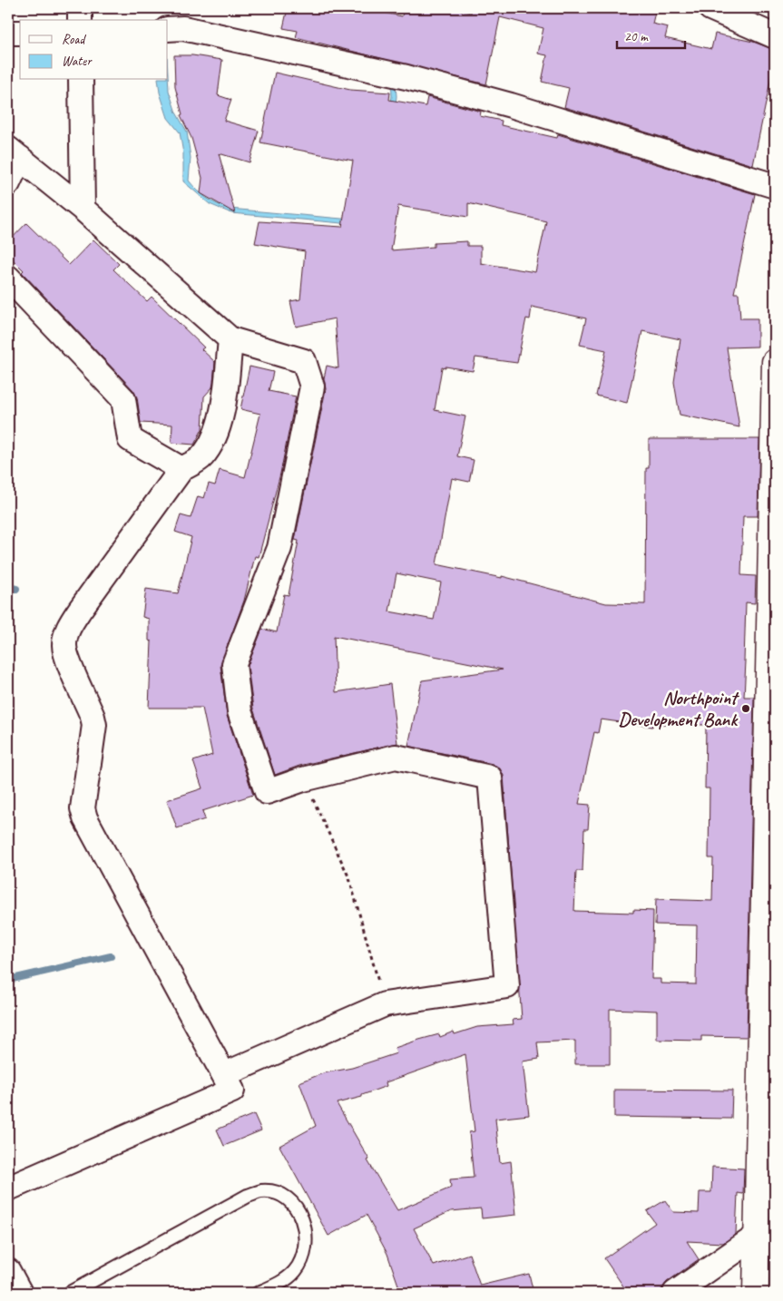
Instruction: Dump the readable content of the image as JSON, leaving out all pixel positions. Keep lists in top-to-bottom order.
{
  "places": ["Northpoint Development Bank"],
  "legend": ["Road", "Water"],
  "scale_bar": "20 m"
}
